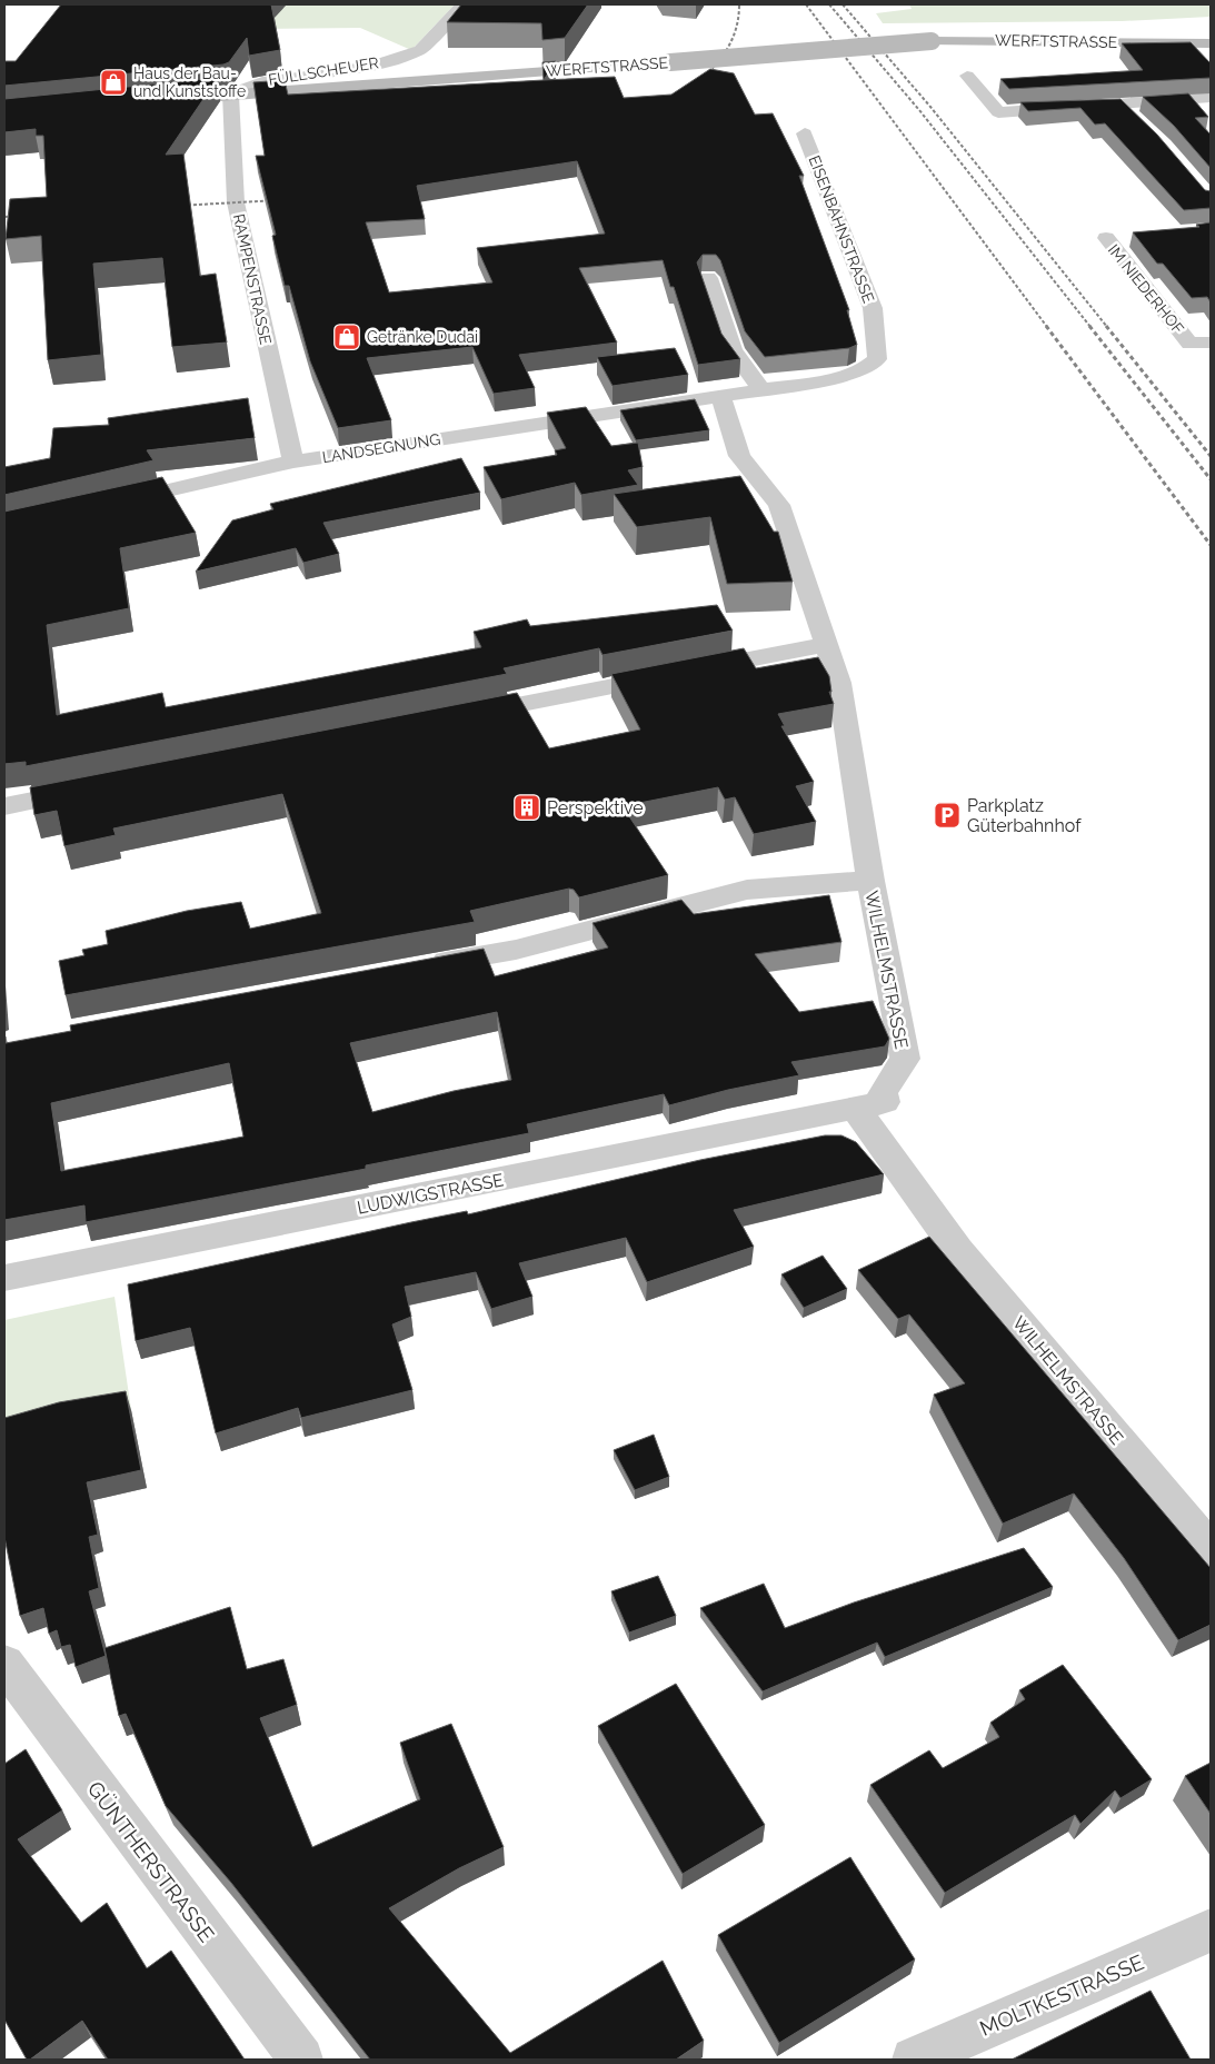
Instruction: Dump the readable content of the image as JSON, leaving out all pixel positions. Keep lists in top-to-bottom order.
{
  "streets": {
    "street": [
      "WERFTSTRASSE",
      "FÜLLSCHEUER",
      "EISENBAHNSTRASSE",
      "RAMPENSTRASSE",
      "IM NIEDERHOF",
      "LANDSEGNUNG",
      "WILHELMSTRASSE",
      "LUDWIGSTRASSE",
      "GÜNTHERSTRASSE",
      "MOLTKESTRASSE"
    ]
  },
  "crossings": [
    ["WERFTSTRASSE", "FÜLLSCHEUER"],
    ["WERFTSTRASSE", "RAMPENSTRASSE"],
    ["FÜLLSCHEUER", "RAMPENSTRASSE"],
    ["EISENBAHNSTRASSE", "LANDSEGNUNG"],
    ["RAMPENSTRASSE", "LANDSEGNUNG"],
    ["LANDSEGNUNG", "WILHELMSTRASSE"],
    ["WILHELMSTRASSE", "LUDWIGSTRASSE"]
  ],
  "places": {
    "shop": ["Haus der Bau- und Kunststoffe", "Getränke Dudai"],
    "building": ["Perspektive"],
    "parking": ["Parkplatz Güterbahnhof"]
  }
}
